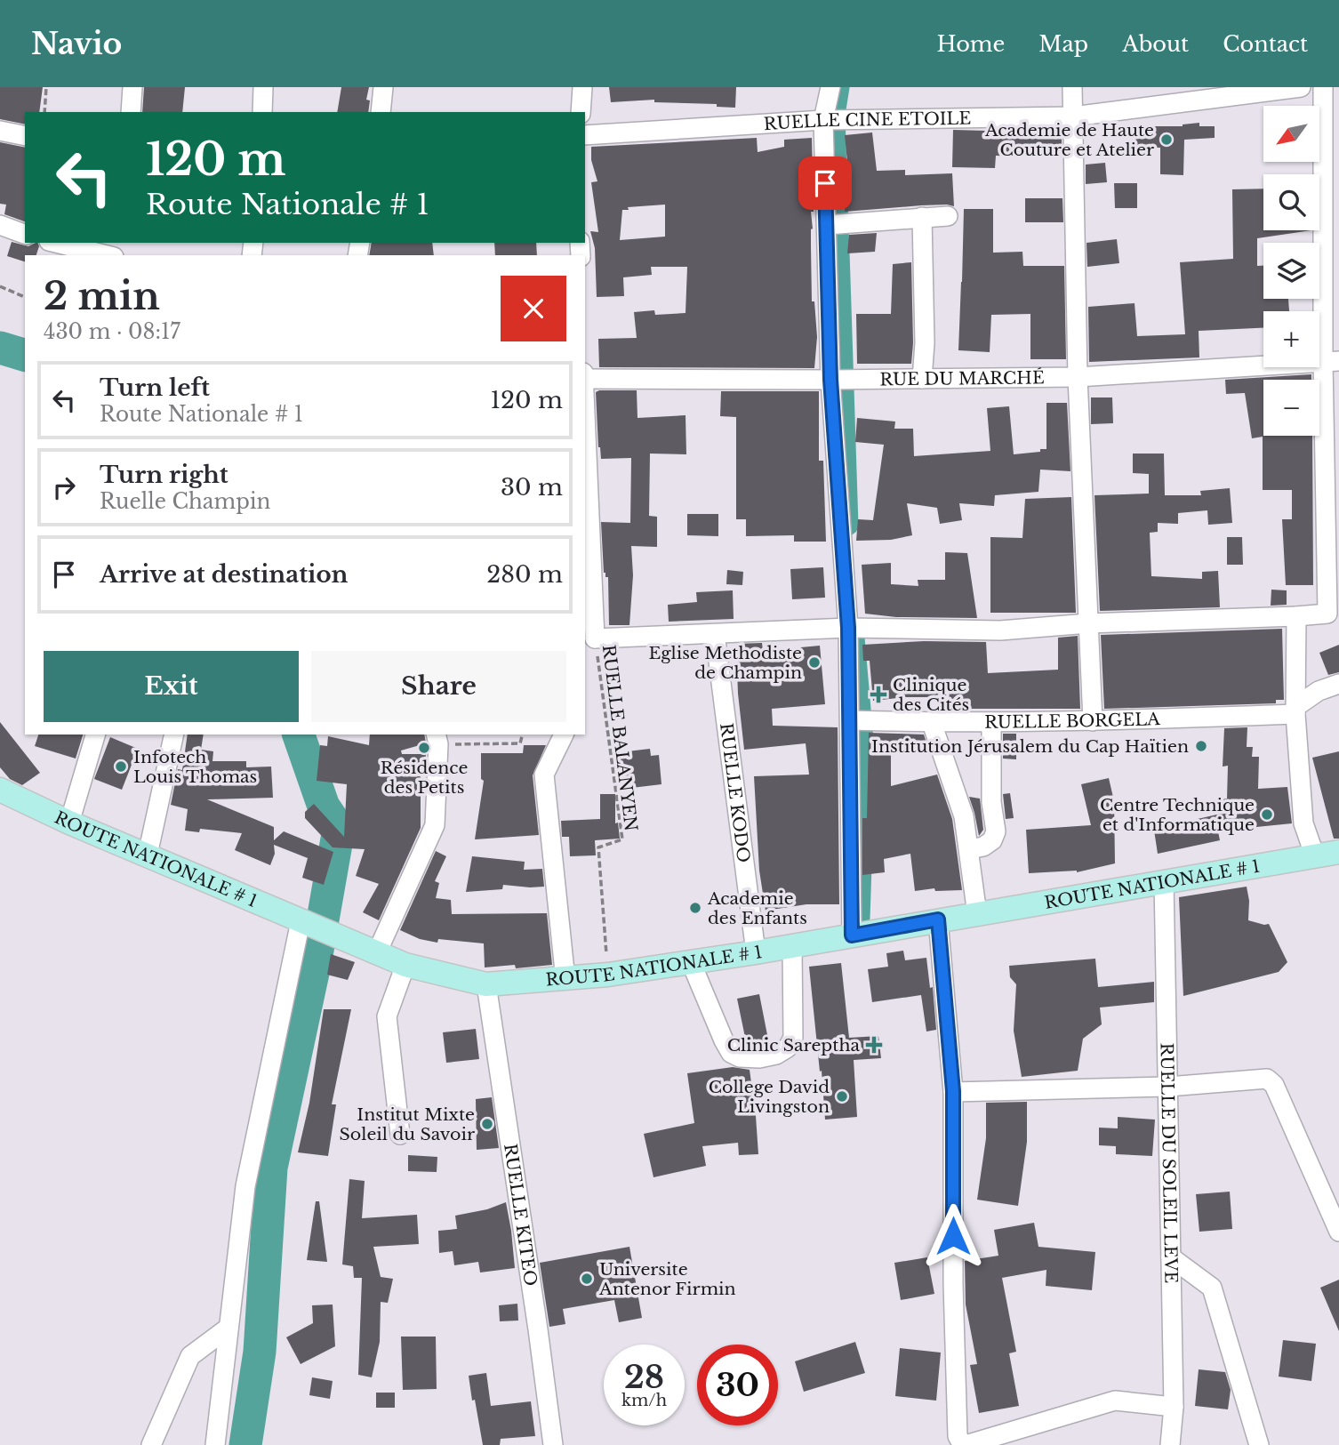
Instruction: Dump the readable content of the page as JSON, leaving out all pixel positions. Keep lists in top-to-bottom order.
{
  "streets": {
    "main road": ["ROUTE NATIONALE # 1"],
    "street": [
      "RUELLE CINE ETOILE",
      "RUE DU MARCHÉ",
      "RUELLE BORGELA",
      "RUELLE KODO",
      "RUELLE DU SOLEIL LEVE",
      "RUELLE KITEO"
    ],
    "path": ["RUELLE BALANYEN"]
  },
  "crossings": [
    ["RUELLE BALANYEN", "ROUTE NATIONALE # 1"],
    ["RUELLE KODO", "ROUTE NATIONALE # 1"],
    ["ROUTE NATIONALE # 1", "RUELLE DU SOLEIL LEVE"],
    ["ROUTE NATIONALE # 1", "RUELLE KITEO"]
  ],
  "places": {
    "other": [
      "Academie de Haute Couture et Atelier",
      "Eglise Methodiste de Champin",
      "Institution Jérusalem du Cap Haïtien",
      "Résidence des Petits",
      "Infotech Louis Thomas",
      "Centre Technique et d'Informatique",
      "Academie des Enfants",
      "College David Livingston",
      "Institut Mixte Soleil du Savoir",
      "Universite Antenor Firmin"
    ],
    "health": ["Clinique des Cités", "Clinic Sareptha"]
  },
  "north": "bottom left",
  "page": {
    "header": "Navio",
    "nav": [
      "Home",
      "Map",
      "About",
      "Contact"
    ],
    "map_buttons": ["+", "−"],
    "turn": ["120 m", "Route Nationale # 1"],
    "heading": ["2 min", "430 m · 08:17"],
    "list": [
      {
        "name": "Turn left",
        "note": "Route Nationale # 1",
        "value": "120 m"
      },
      {
        "name": "Turn right",
        "note": "Ruelle Champin",
        "value": "30 m"
      },
      {
        "name": "Arrive at destination",
        "value": "280 m"
      }
    ],
    "buttons": ["Exit", "Share"],
    "speed": "28 km/h",
    "limit": "30"
  }
}
